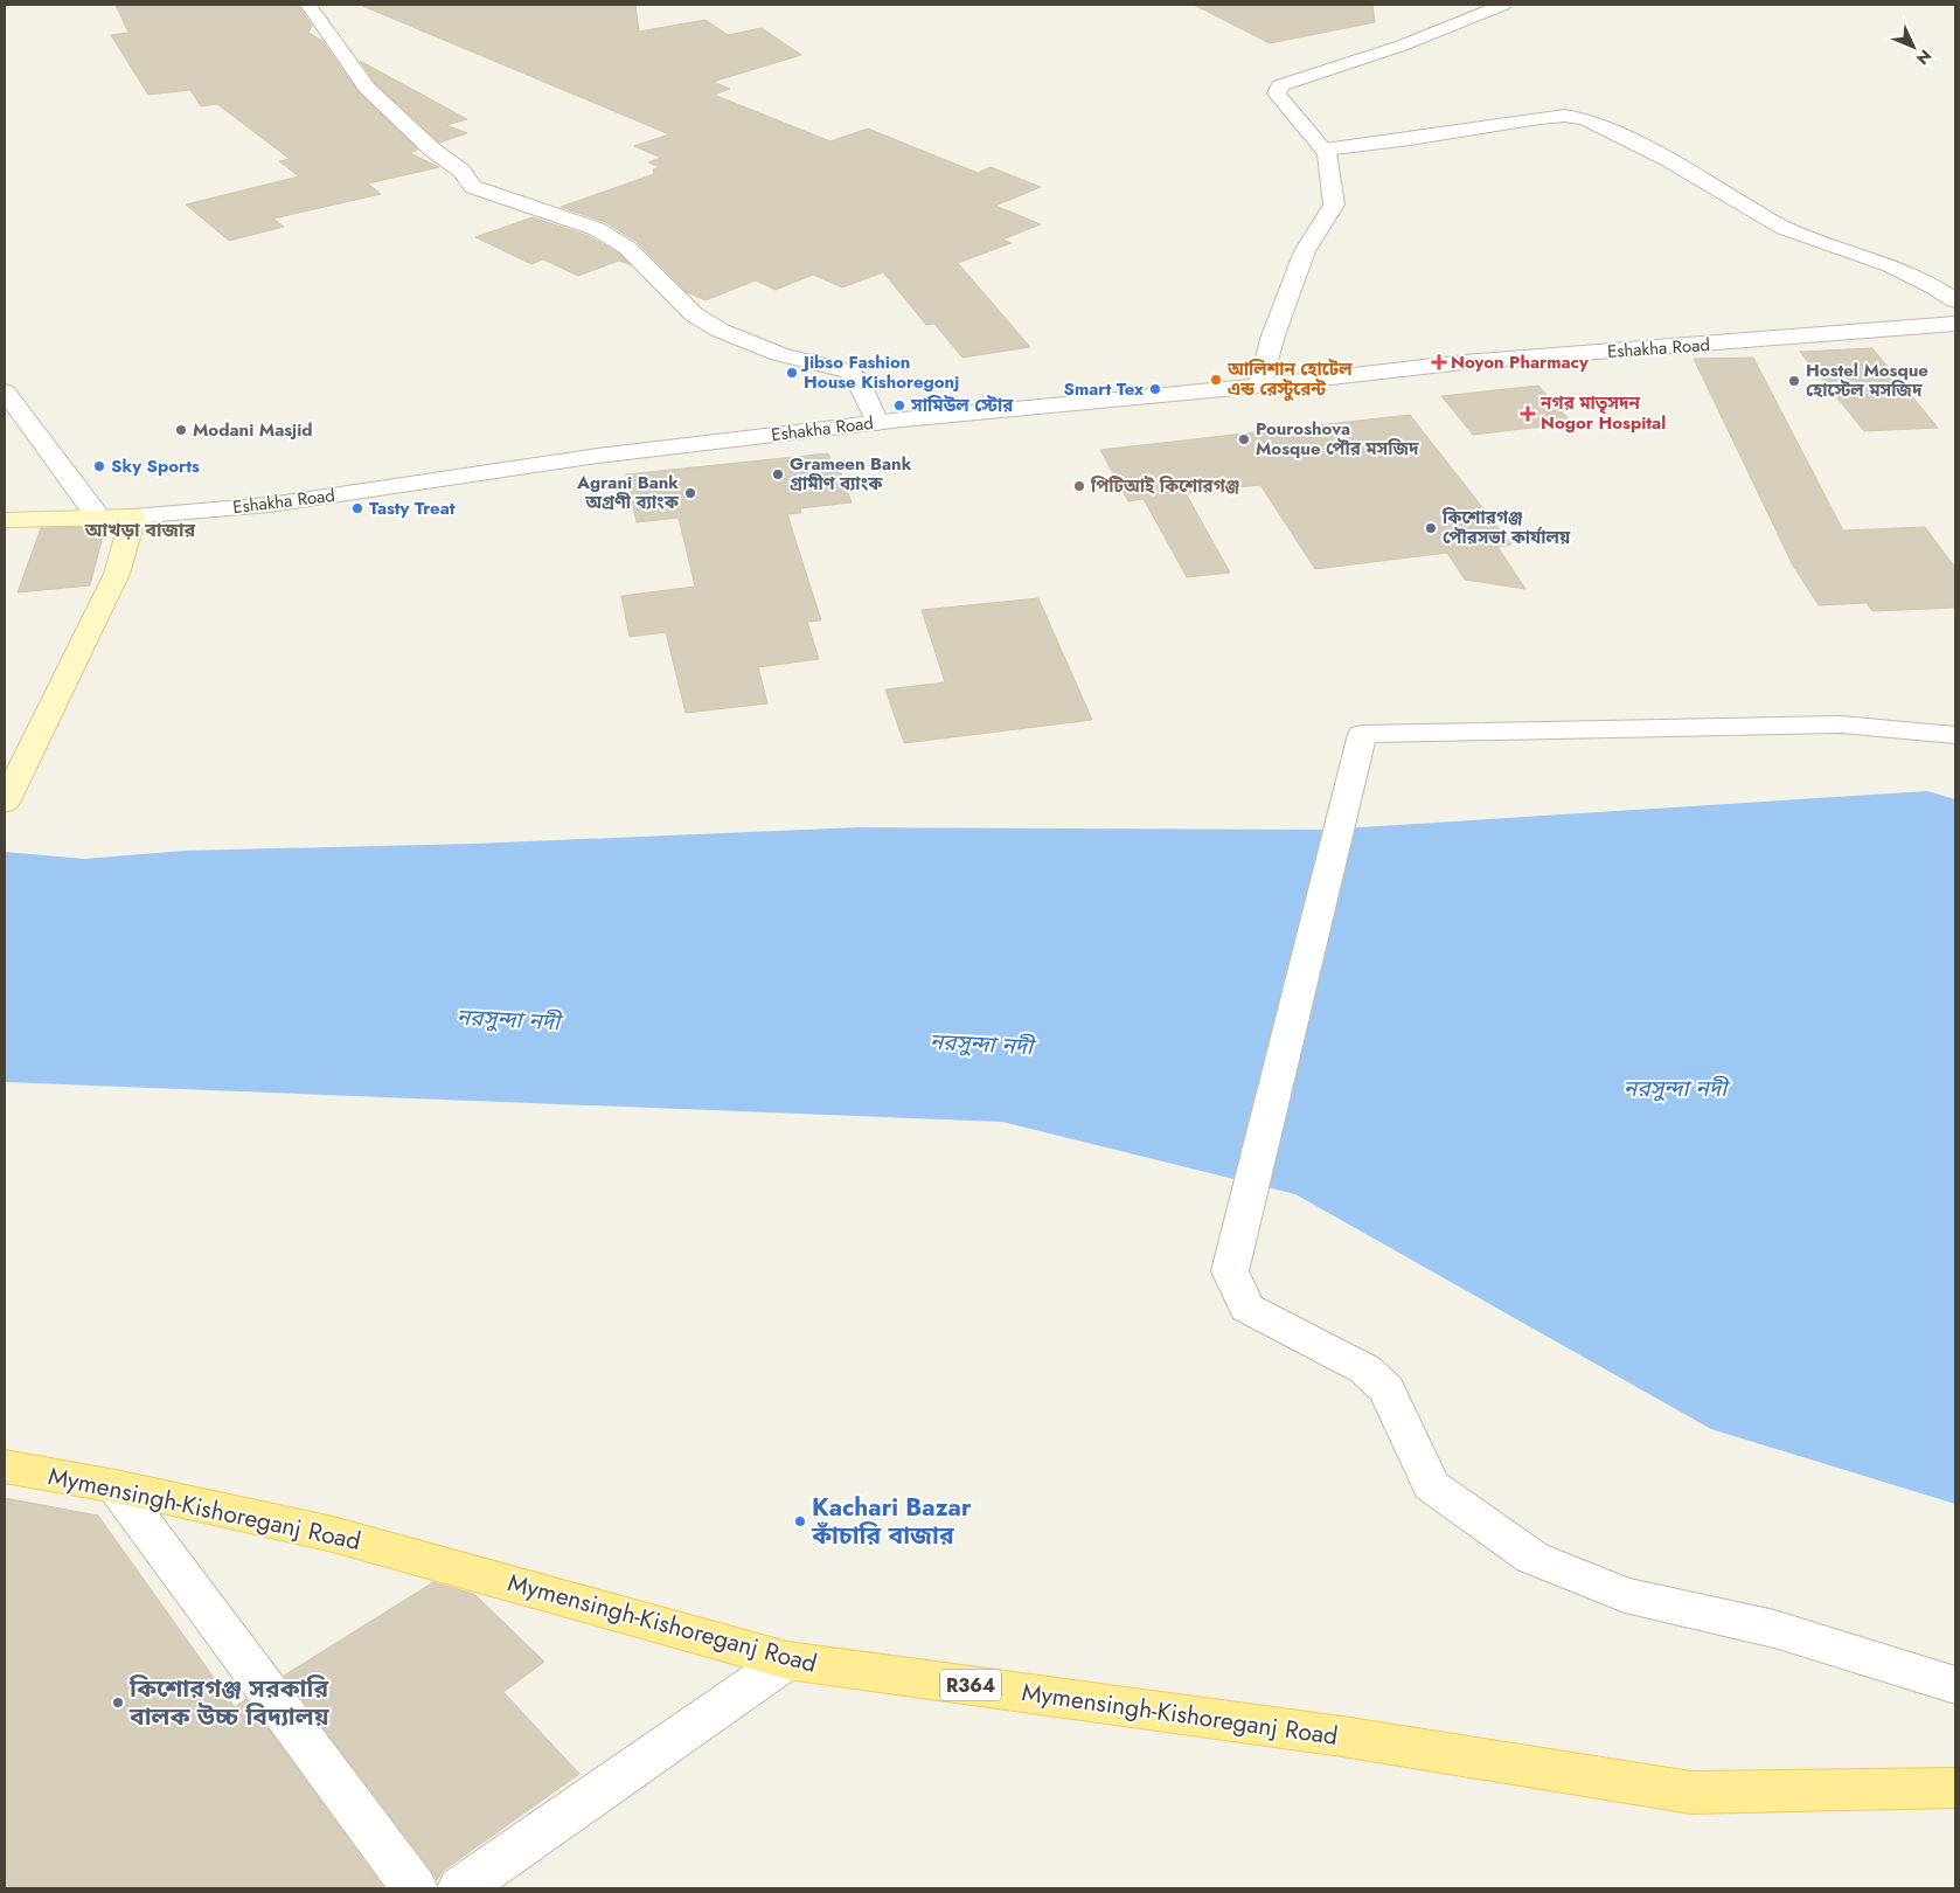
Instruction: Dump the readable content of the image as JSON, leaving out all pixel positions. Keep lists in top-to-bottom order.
{
  "streets": {
    "main road": ["Eshakha Road", "Mymensingh-Kishoreganj Road", "R364"]
  },
  "districts": ["আখড়া বাজার"],
  "water": ["নরসুন্দা নদী"],
  "places": {
    "health": ["Noyon Pharmacy", "নগর মাতৃসদন Nogor Hospital"],
    "other": [
      "Jibso Fashion House Kishoregonj",
      "আলিশান হোটেল এন্ড রেস্টুরেন্ট",
      "Hostel Mosque হোস্টেল মসজিদ",
      "Smart Tex",
      "সামিউল স্টোর",
      "Modani Masjid",
      "Pouroshova Mosque পৌর মসজিদ",
      "Sky Sports",
      "Grameen Bank গ্রামীণ ব্যাংক",
      "পিটিআই কিশোরগঞ্জ",
      "Agrani Bank অগ্রণী ব্যাংক",
      "Tasty Treat",
      "কিশোরগঞ্জ পৌরসভা কার্যালয়",
      "Kachari Bazar কাঁচারি বাজার",
      "কিশোরগঞ্জ সরকারি বালক উচ্চ বিদ্যালয়"
    ]
  },
  "north": "bottom right"
}
